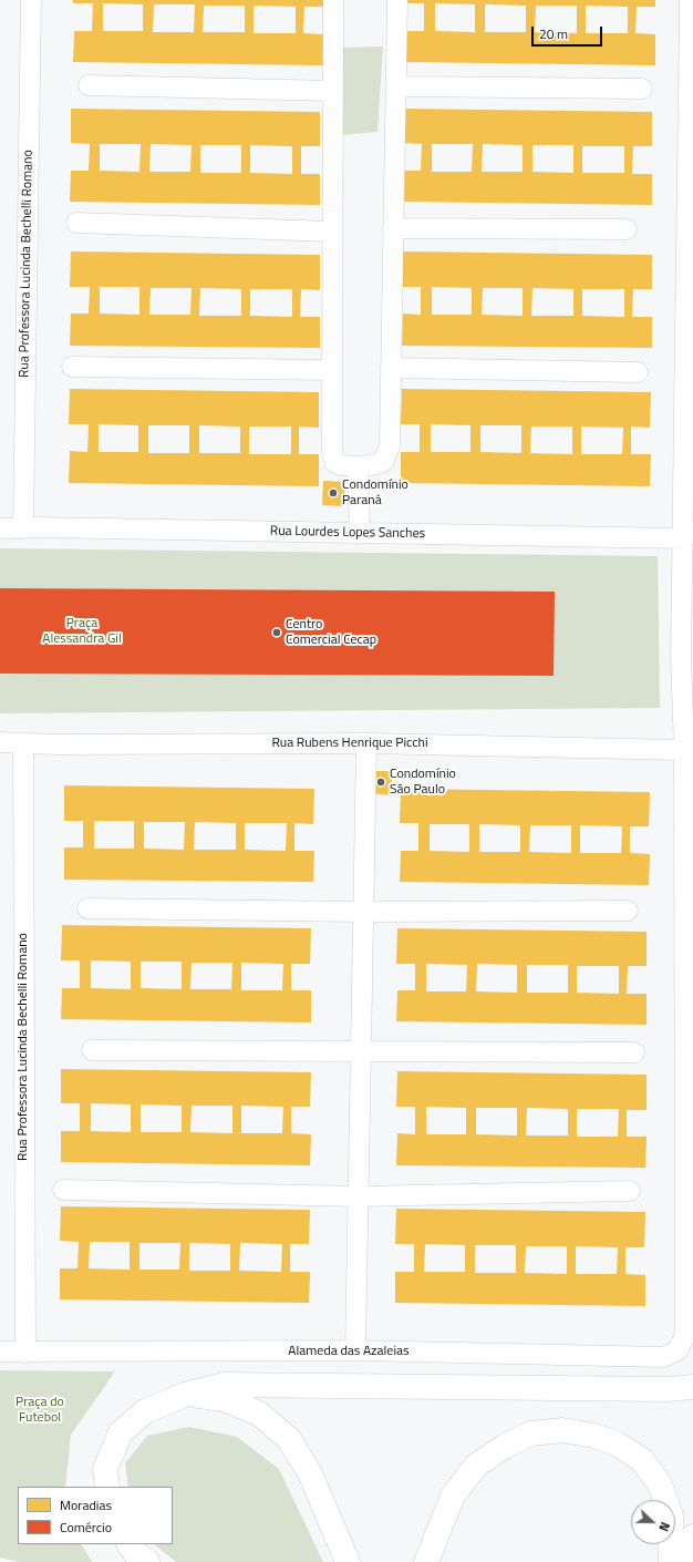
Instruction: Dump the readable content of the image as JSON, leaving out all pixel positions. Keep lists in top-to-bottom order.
{
  "streets": {
    "street": [
      "Rua Professora Lucinda Bechelli Romano",
      "Rua Lourdes Lopes Sanches",
      "Rua Rubens Henrique Picchi",
      "Alameda das Azaleias"
    ]
  },
  "crossings": [
    ["Rua Professora Lucinda Bechelli Romano", "Rua Lourdes Lopes Sanches"],
    ["Rua Professora Lucinda Bechelli Romano", "Rua Rubens Henrique Picchi"],
    ["Rua Professora Lucinda Bechelli Romano", "Alameda das Azaleias"],
    ["Rua Rubens Henrique Picchi", "Alameda das Azaleias"]
  ],
  "parks": ["Praça Alessandra Gil", "Praça do Futebol"],
  "places": ["Condomínio Paraná", "Centro Comercial Cecap", "Condomínio São Paulo"],
  "legend": ["Moradias", "Comércio"],
  "scale_bar": "20 m",
  "north": "right"
}
